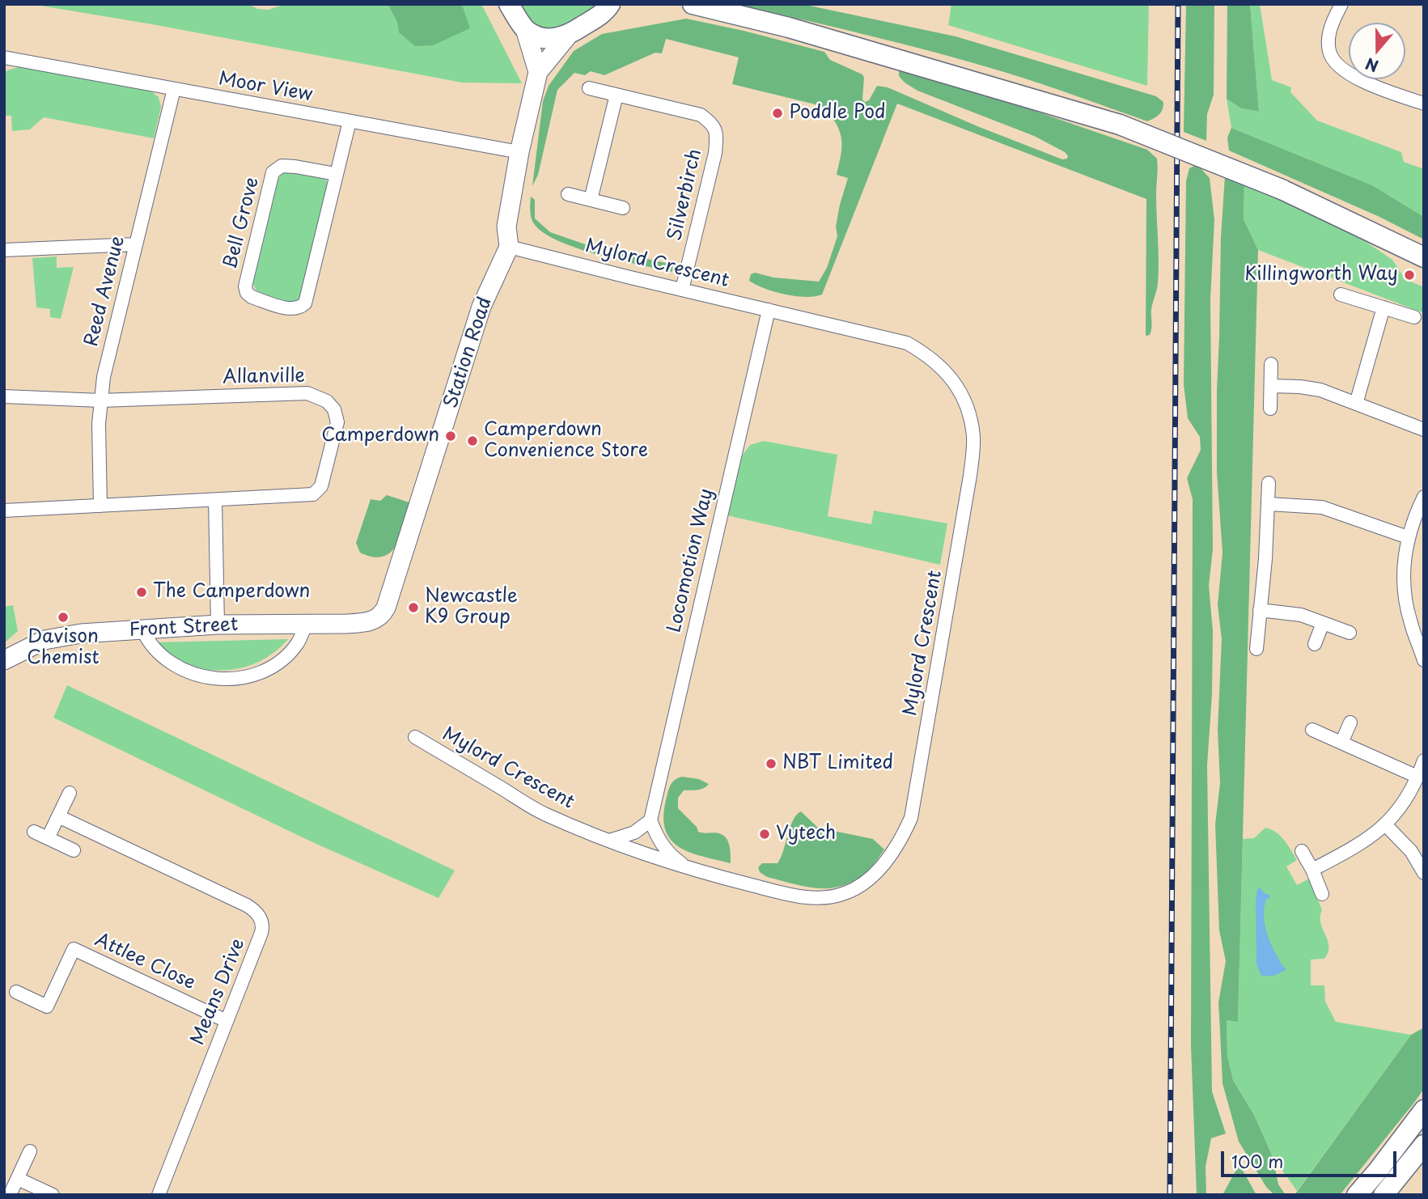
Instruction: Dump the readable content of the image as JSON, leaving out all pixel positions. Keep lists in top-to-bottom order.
{
  "streets": {
    "main road": ["Station Road", "Front Street"],
    "street": [
      "Moor View",
      "Silverbirch",
      "Bell Grove",
      "Mylord Crescent",
      "Reed Avenue",
      "Allanville",
      "Locomotion Way",
      "Attlee Close",
      "Means Drive"
    ]
  },
  "crossings": [
    ["Moor View", "Reed Avenue"],
    ["Moor View", "Station Road"],
    ["Silverbirch", "Mylord Crescent"],
    ["Mylord Crescent", "Station Road"],
    ["Mylord Crescent", "Locomotion Way"],
    ["Reed Avenue", "Allanville"],
    ["Station Road", "Front Street"],
    ["Attlee Close", "Means Drive"]
  ],
  "places": [
    "Poddle Pod",
    "Killingworth Way",
    "Camperdown",
    "Camperdown Convenience Store",
    "The Camperdown",
    "Newcastle K9 Group",
    "Davison Chemist",
    "NBT Limited",
    "Vytech"
  ],
  "scale_bar": "100 m",
  "north": "bottom"
}
